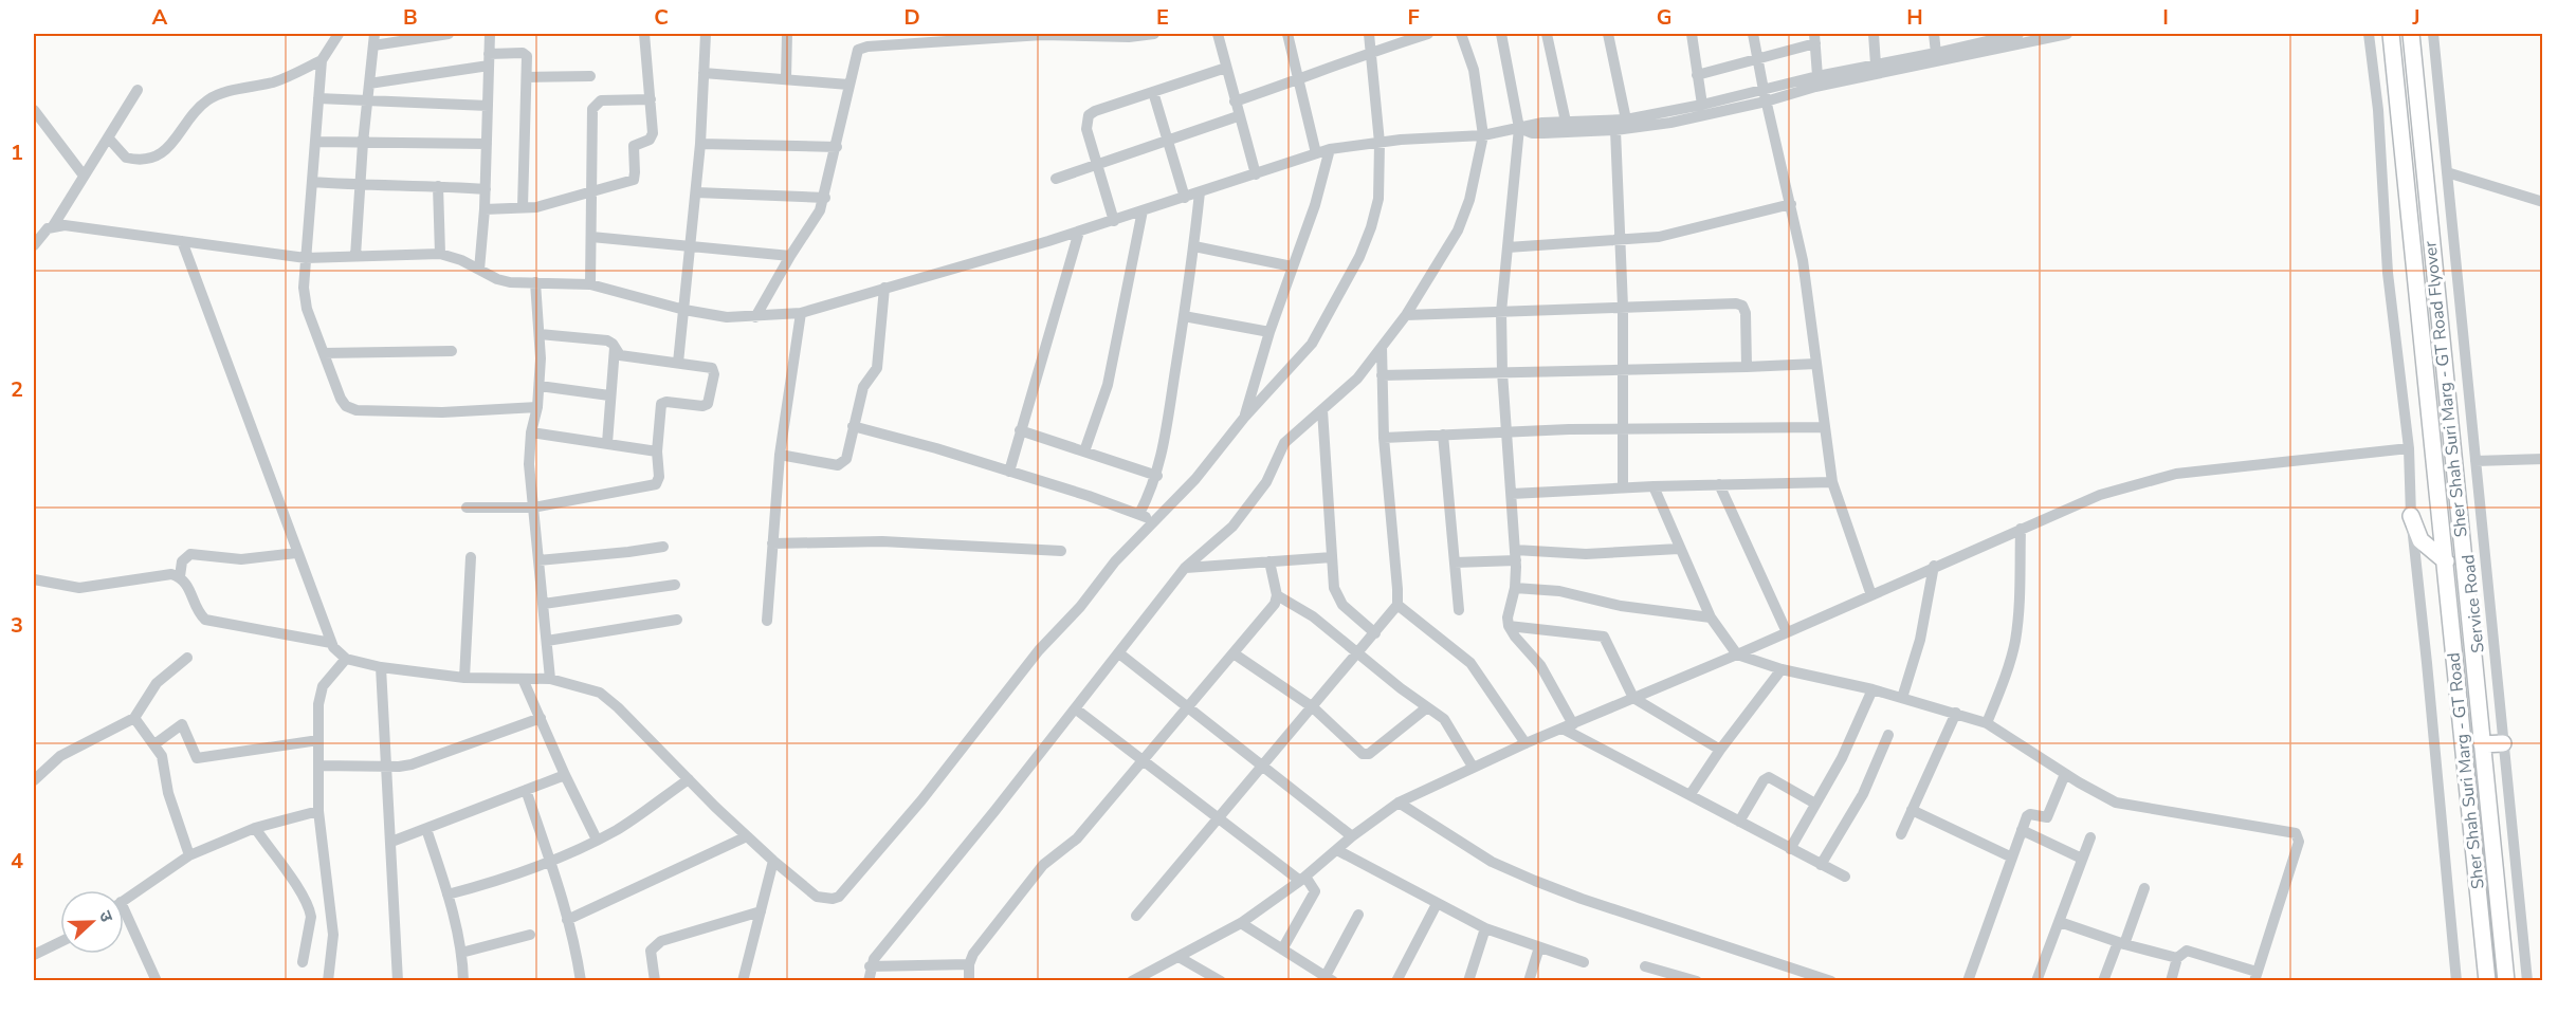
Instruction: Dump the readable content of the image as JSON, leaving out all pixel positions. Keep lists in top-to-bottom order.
{
  "streets": {
    "highway": ["Sher Shah Suri Marg - GT Road Flyover", "Sher Shah Suri Marg - GT Road"],
    "street": ["Service Road"]
  },
  "crossings": [
    ["Sher Shah Suri Marg - GT Road Flyover", "Sher Shah Suri Marg - GT Road"]
  ],
  "north": "right",
  "grid": {
    "columns": [
      "A",
      "B",
      "C",
      "D",
      "E",
      "F",
      "G",
      "H",
      "I",
      "J"
    ],
    "rows": [
      "1",
      "2",
      "3",
      "4"
    ]
  }
}
